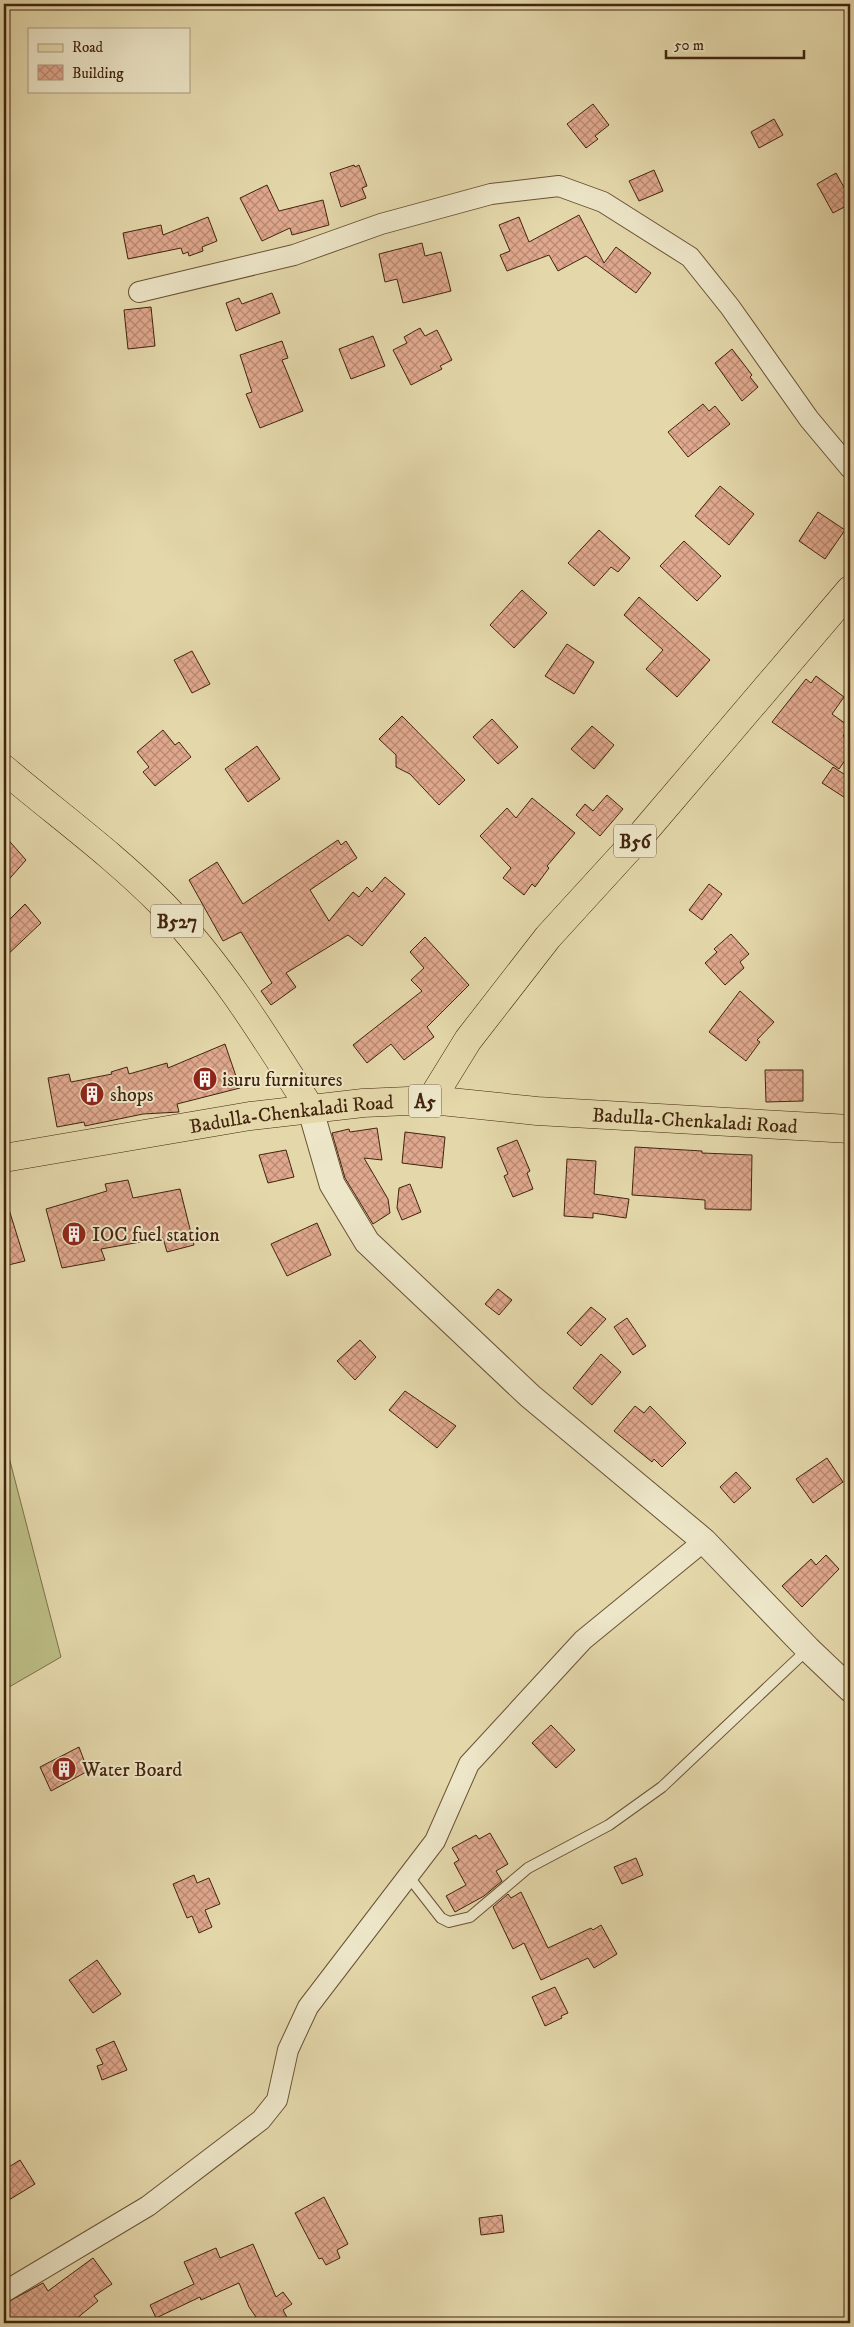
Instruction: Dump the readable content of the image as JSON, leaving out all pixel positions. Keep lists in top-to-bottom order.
{
  "streets": {
    "main road": [
      "B56",
      "B527",
      "A5",
      "Badulla-Chenkaladi Road"
    ]
  },
  "crossings": [
    ["B56", "Badulla-Chenkaladi Road"],
    ["B527", "Badulla-Chenkaladi Road"]
  ],
  "places": {
    "building": [
      "isuru furnitures",
      "shops",
      "IOC fuel station",
      "Water Board"
    ]
  },
  "legend": ["Road", "Building"],
  "scale_bar": "50 m"
}
